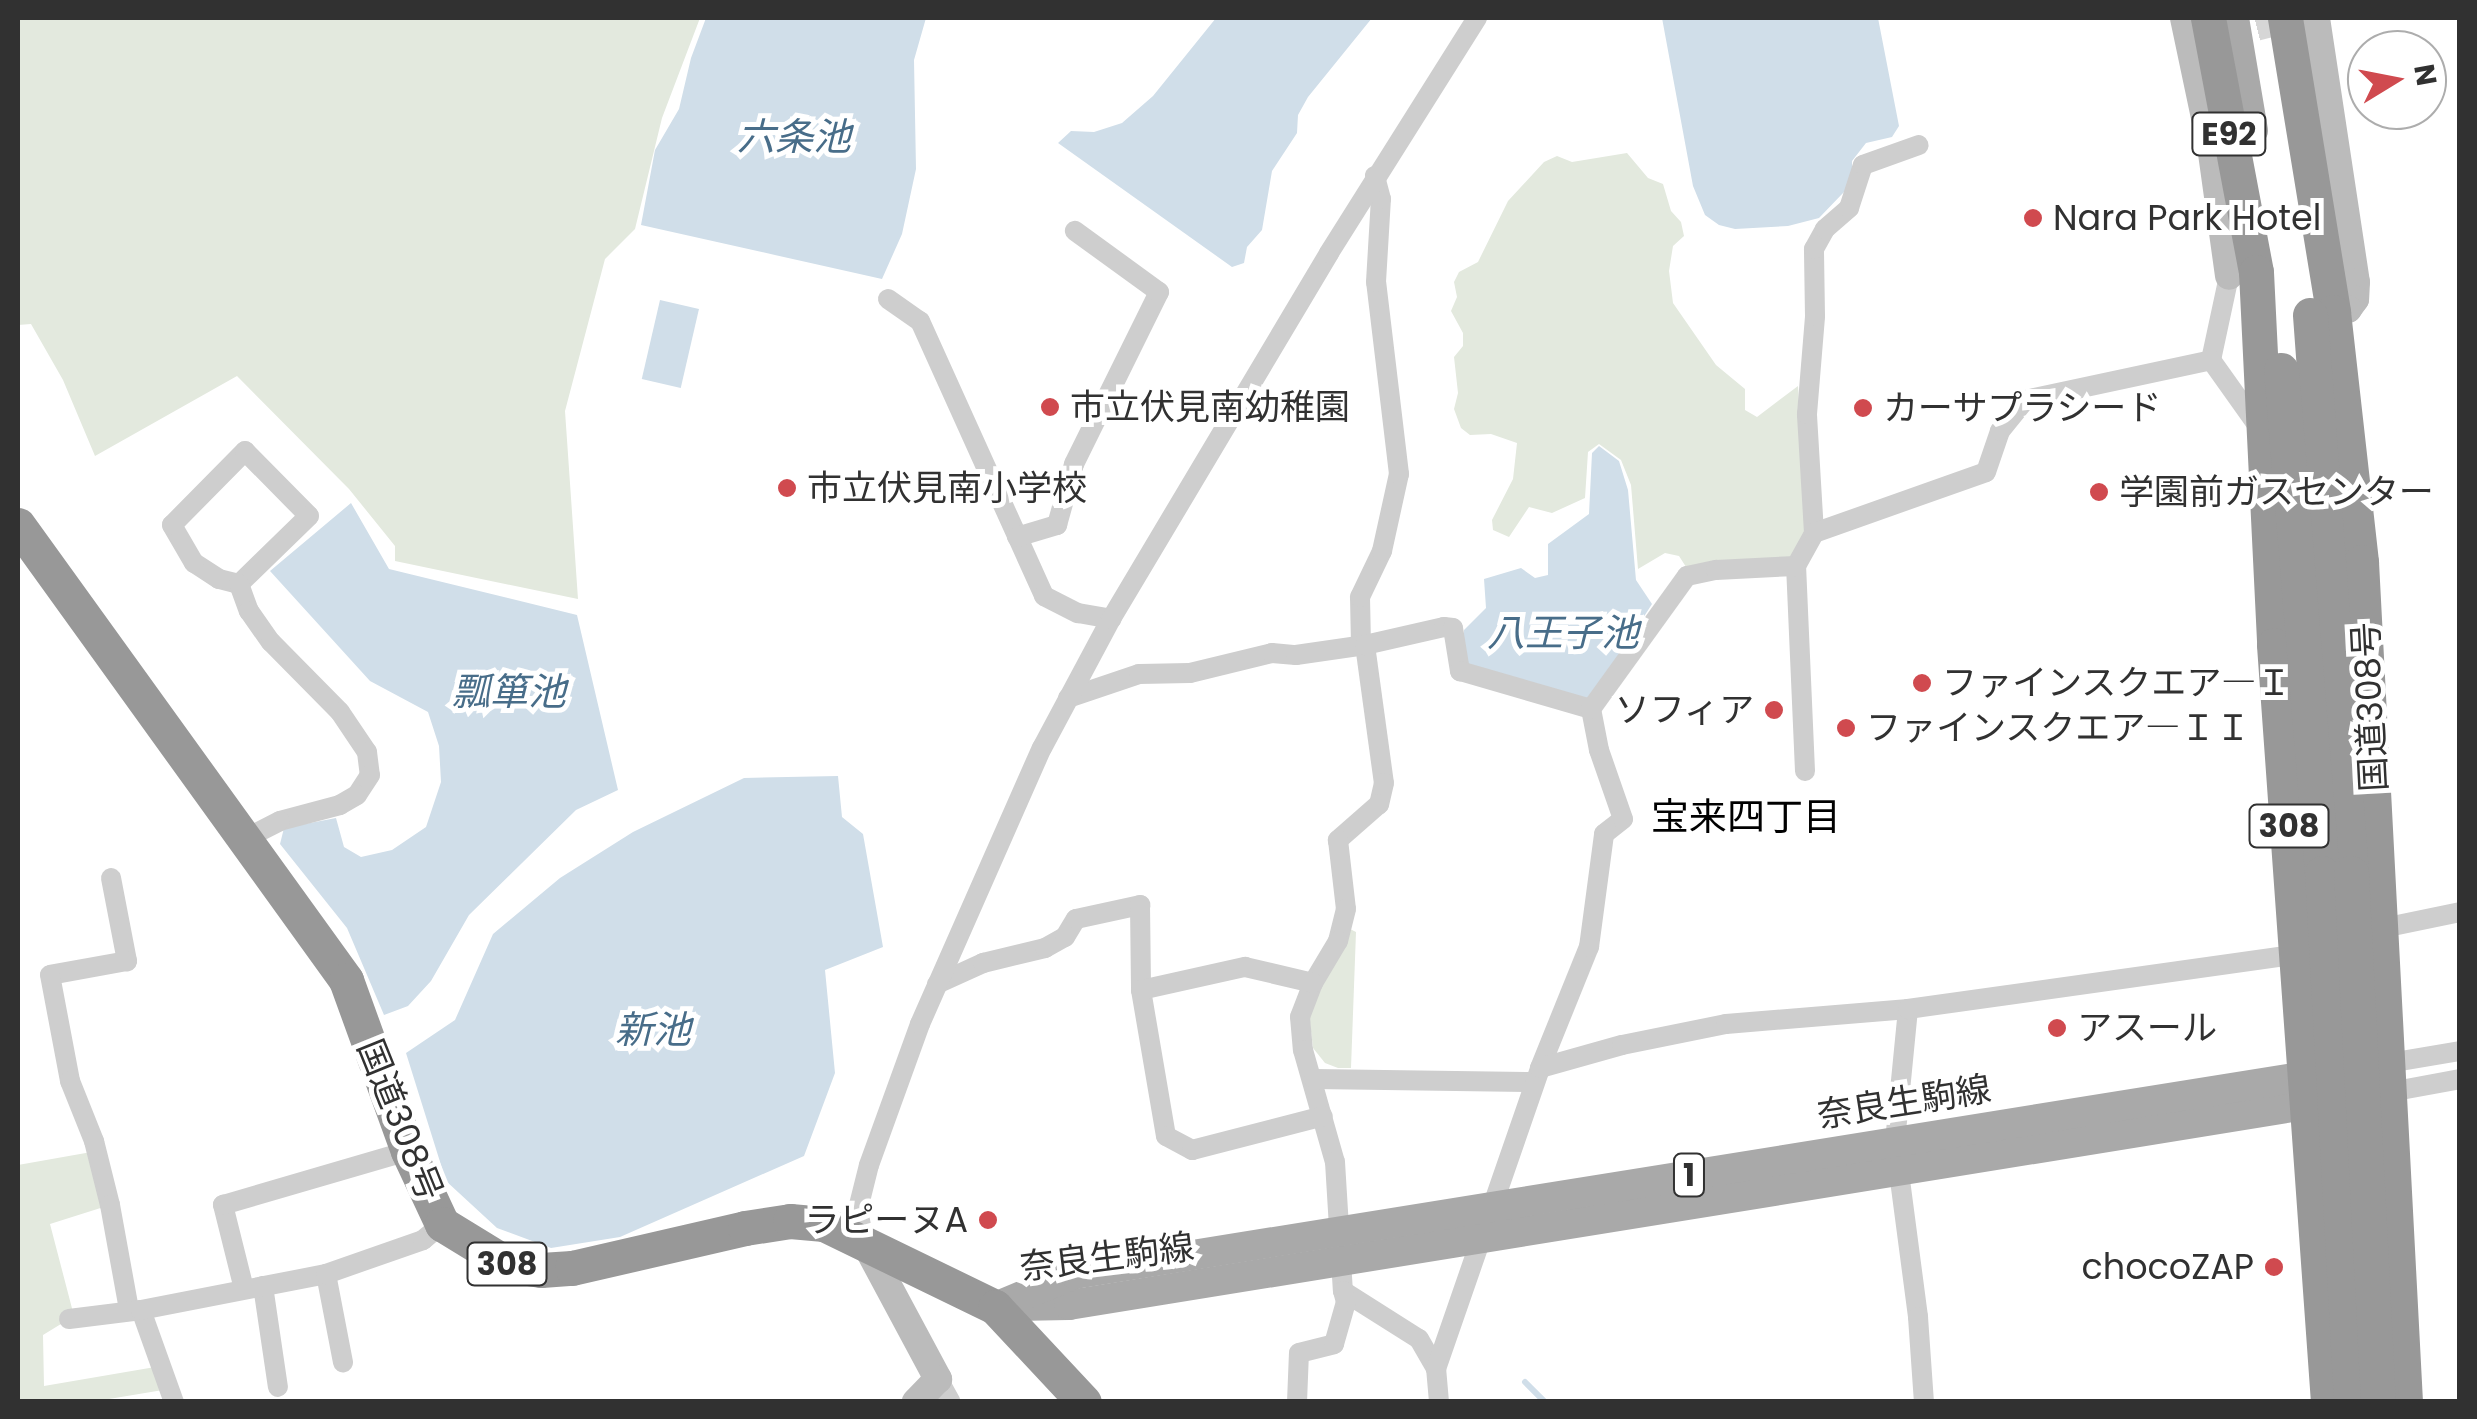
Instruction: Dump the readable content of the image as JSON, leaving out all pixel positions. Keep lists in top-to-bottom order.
{
  "streets": {
    "highway": ["E92", "国道308号", "308"],
    "main road": ["奈良生駒線", "1"]
  },
  "crossings": [
    ["E92", "308"],
    ["国道308号", "308"],
    ["国道308号", "奈良生駒線"],
    ["308", "奈良生駒線"]
  ],
  "districts": ["宝来四丁目"],
  "water": [
    "六条池",
    "八王子池",
    "瓢箪池",
    "新池"
  ],
  "places": [
    "Nara Park Hotel",
    "市立伏見南幼稚園",
    "カーサプラシード",
    "市立伏見南小学校",
    "学園前ガスセンター",
    "ファインスクエア―Ｉ",
    "ソフィア",
    "ファインスクエア―ＩＩ",
    "アスール",
    "ラピーヌA",
    "chocoZAP"
  ],
  "north": "right"
}
